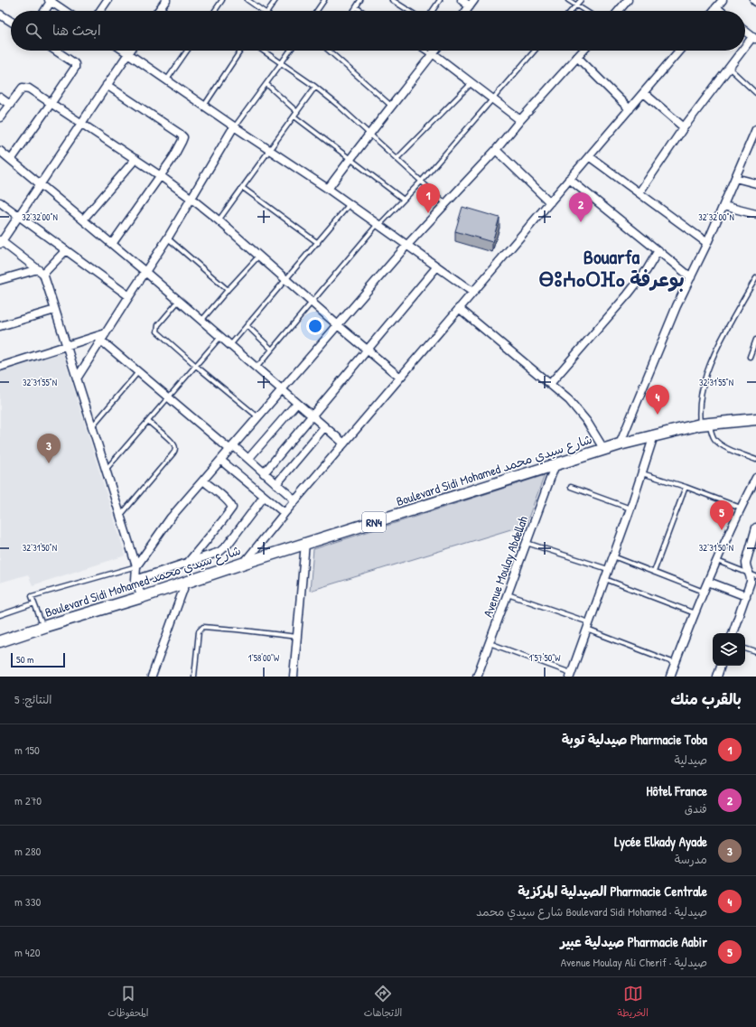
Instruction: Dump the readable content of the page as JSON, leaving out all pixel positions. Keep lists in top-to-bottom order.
{
  "streets": {
    "main road": ["Boulevard Sidi Mohamed شارع سيدي محمد", "RN4"],
    "street": ["Avenue Moulay Abdellah"]
  },
  "crossings": [
    ["Boulevard Sidi Mohamed شارع سيدي محمد", "Avenue Moulay Abdellah"]
  ],
  "districts": ["Bouarfa ⴱⵓⵄⴰⵔⴼⴰ بوعرفة"],
  "scale_bar": "50 m",
  "page": {
    "search": "ابحث هنا",
    "pins": [
      "1",
      "2",
      "4",
      "3",
      "5"
    ],
    "scale": "50 m",
    "heading": ["بالقرب منك", "النتائج: 5"],
    "list": [
      {
        "mark": "1",
        "name": "Pharmacie Toba صيدلية توبة",
        "note": "صيدلية",
        "value": "150 m"
      },
      {
        "mark": "2",
        "name": "Hôtel France",
        "note": "فندق",
        "value": "270 m"
      },
      {
        "mark": "3",
        "name": "Lycée Elkady Ayade",
        "note": "مدرسة",
        "value": "280 m"
      },
      {
        "mark": "4",
        "name": "Pharmacie Centrale الصيدلية المركزية",
        "note": "صيدلية · Boulevard Sidi Mohamed شارع سيدي محمد",
        "value": "330 m"
      },
      {
        "mark": "5",
        "name": "Pharmacie Aabir صيدلية عبير",
        "note": "صيدلية · Avenue Moulay Ali Cherif",
        "value": "420 m"
      }
    ],
    "nav": ["الخريطة", "الاتجاهات", "المحفوظات"]
  },
  "coordinates": [
    "32°32'00\"N",
    "32°31'55\"N",
    "32°31'50\"N",
    "1°58'00\"W",
    "1°57'50\"W"
  ]
}
